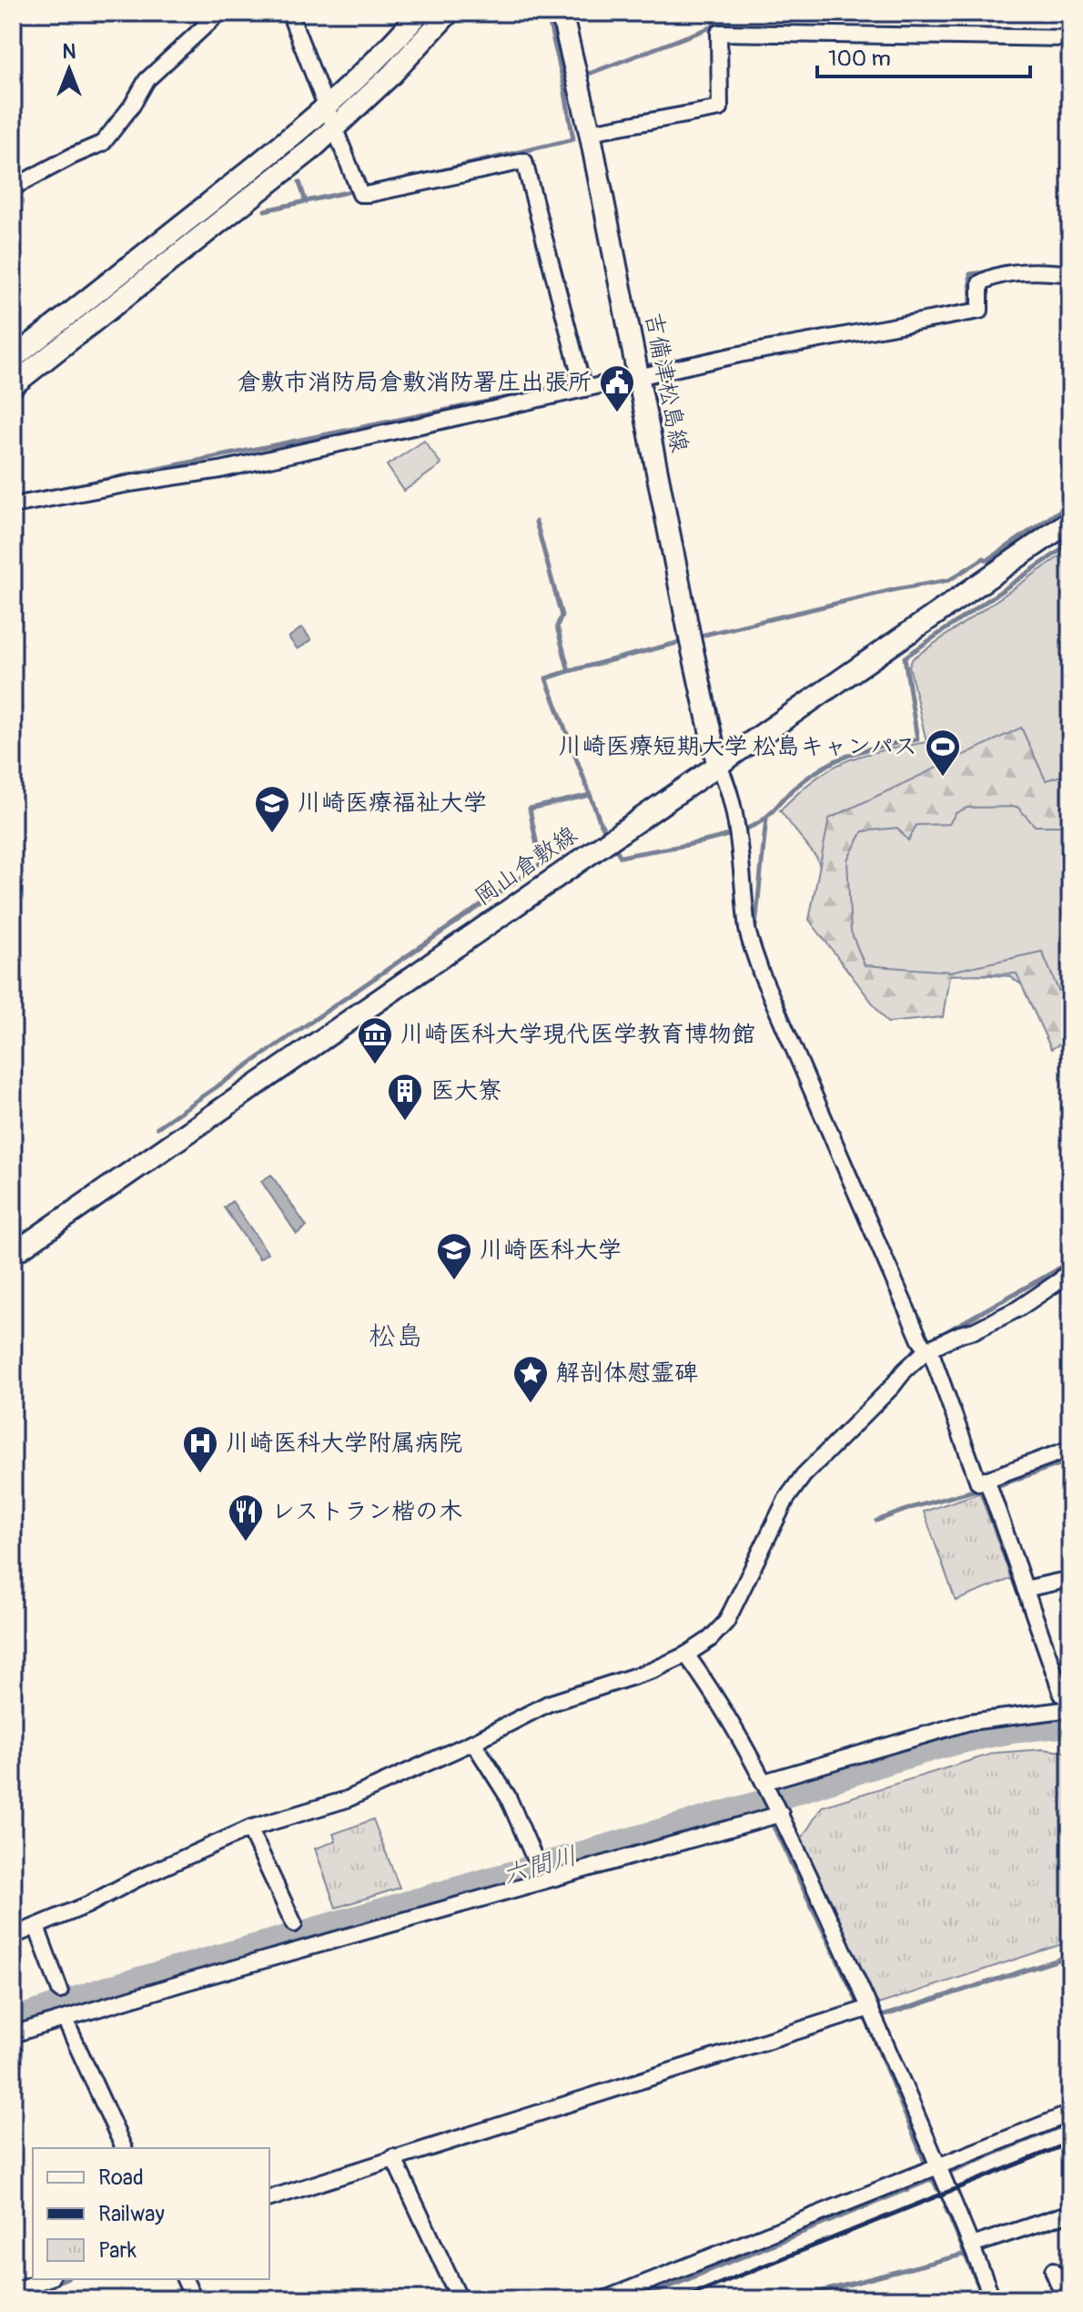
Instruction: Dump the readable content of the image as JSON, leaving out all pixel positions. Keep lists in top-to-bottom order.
{
  "streets": {
    "main road": ["吉備津松島線", "岡山倉敷線"]
  },
  "crossings": [
    ["吉備津松島線", "岡山倉敷線"]
  ],
  "districts": ["松島"],
  "water": ["六間川"],
  "places": {
    "public building": ["倉敷市消防局倉敷消防署庄出張所"],
    "sports": ["川崎医療短期大学 松島キャンパス"],
    "school or university": ["川崎医療福祉大学", "川崎医科大学"],
    "museum": ["川崎医科大学現代医学教育博物館"],
    "building": ["医大寮"],
    "place": ["解剖体慰霊碑"],
    "hospital": ["川崎医科大学附属病院"],
    "restaurant": ["レストラン楷の木"]
  },
  "legend": ["Road", "Railway", "Park"],
  "scale_bar": "100 m",
  "north": "top"
}
